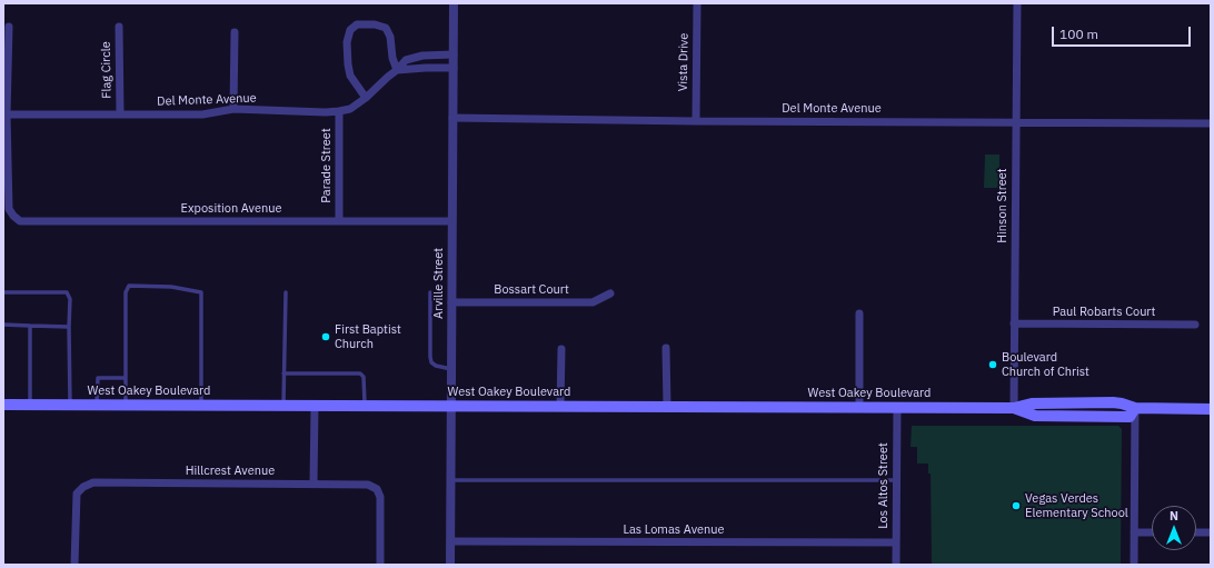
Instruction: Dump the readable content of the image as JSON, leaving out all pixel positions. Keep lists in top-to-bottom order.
{
  "streets": {
    "main road": ["West Oakey Boulevard"],
    "street": [
      "Vista Drive",
      "Flag Circle",
      "Del Monte Avenue",
      "Parade Street",
      "Hinson Street",
      "Exposition Avenue",
      "Arville Street",
      "Bossart Court",
      "Paul Robarts Court",
      "Hillcrest Avenue",
      "Los Altos Street",
      "Las Lomas Avenue"
    ]
  },
  "crossings": [
    ["Vista Drive", "Del Monte Avenue"],
    ["Flag Circle", "Del Monte Avenue"],
    ["Del Monte Avenue", "Parade Street"],
    ["Del Monte Avenue", "Hinson Street"],
    ["Del Monte Avenue", "Exposition Avenue"],
    ["Del Monte Avenue", "Arville Street"],
    ["Parade Street", "Exposition Avenue"],
    ["Hinson Street", "Paul Robarts Court"],
    ["Hinson Street", "West Oakey Boulevard"],
    ["Exposition Avenue", "Arville Street"],
    ["Arville Street", "Bossart Court"],
    ["Arville Street", "West Oakey Boulevard"],
    ["Arville Street", "Las Lomas Avenue"],
    ["West Oakey Boulevard", "Los Altos Street"],
    ["Los Altos Street", "Las Lomas Avenue"]
  ],
  "places": ["First Baptist Church", "Boulevard Church of Christ", "Vegas Verdes Elementary School"],
  "scale_bar": "100 m",
  "north": "top"
}
